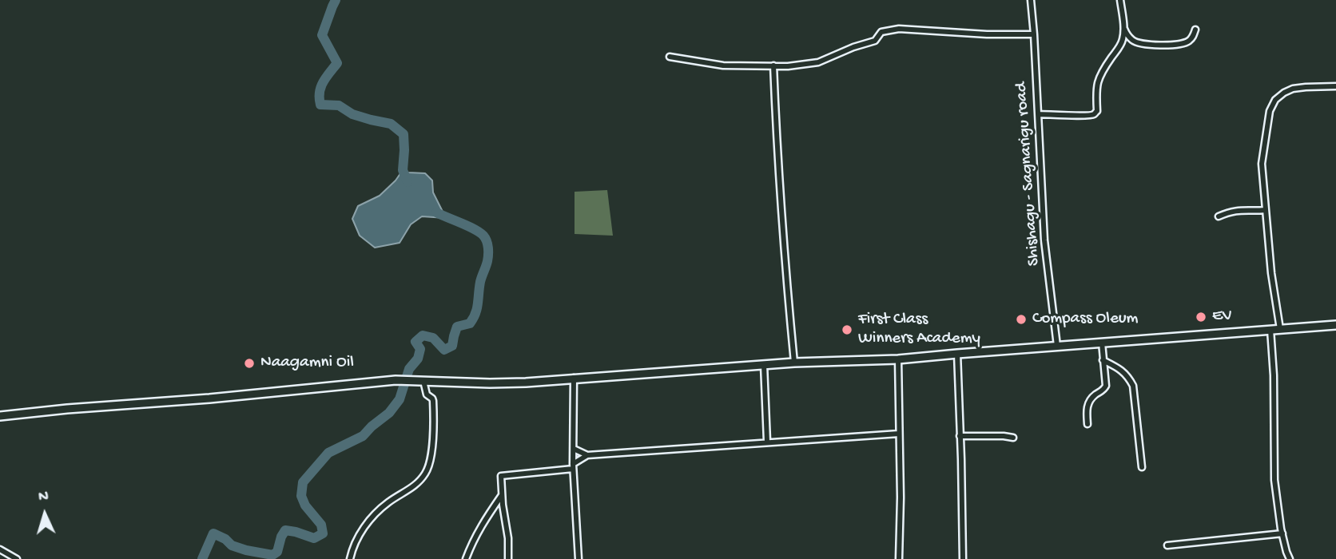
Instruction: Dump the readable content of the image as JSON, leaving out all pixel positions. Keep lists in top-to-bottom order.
{
  "streets": {
    "street": ["Shishagu - Sagnarigu road"]
  },
  "places": [
    "EV",
    "Compass Oleum",
    "First Class Winners Academy",
    "Naagamni Oil"
  ],
  "north": "top"
}
